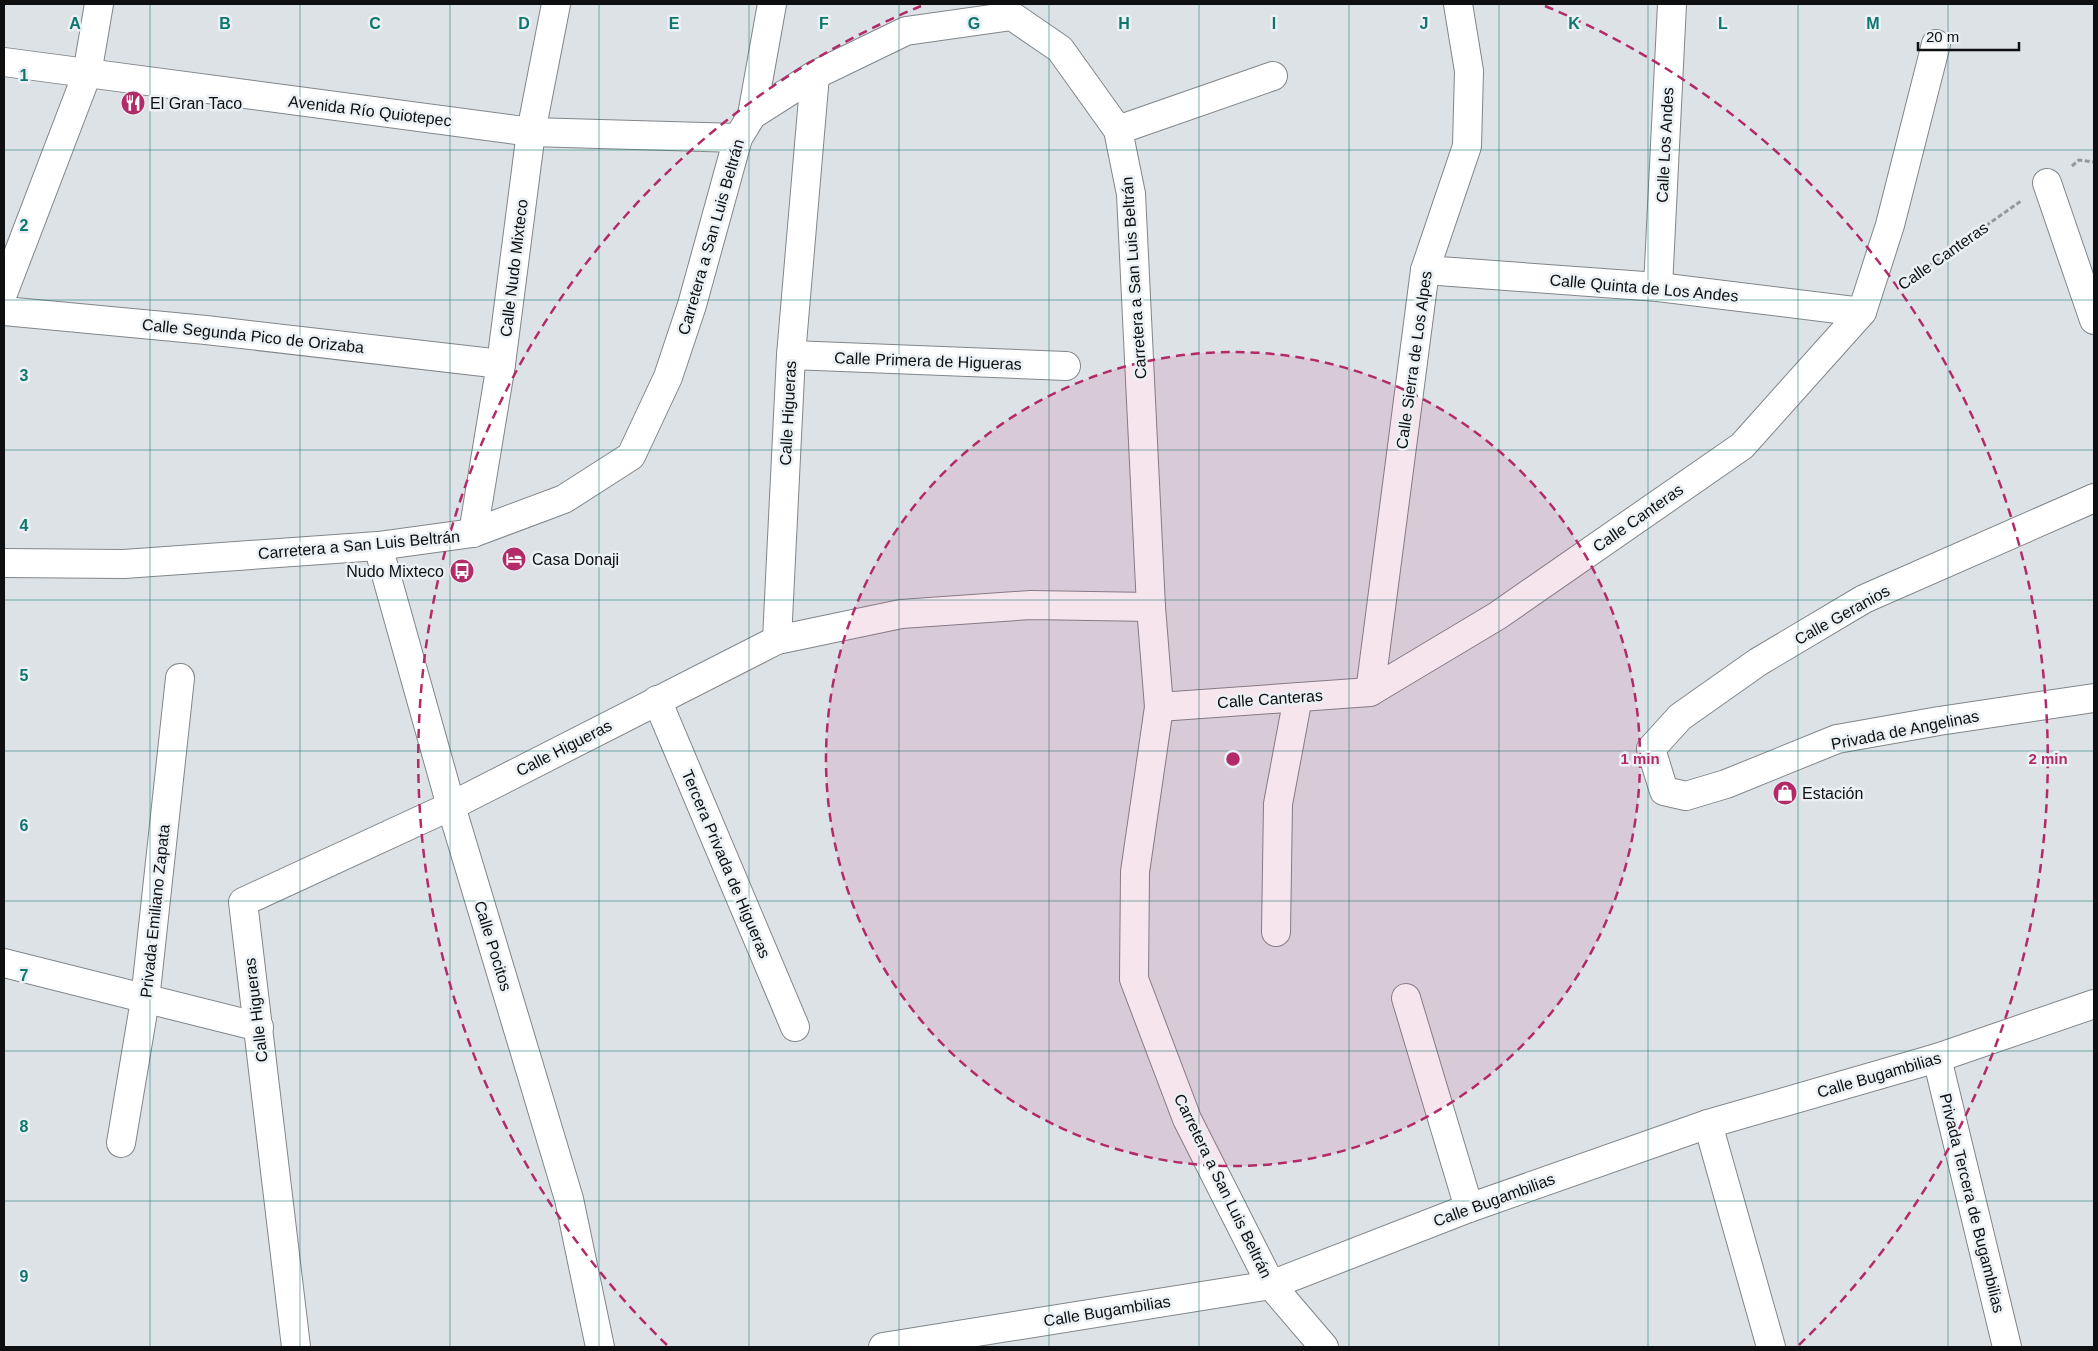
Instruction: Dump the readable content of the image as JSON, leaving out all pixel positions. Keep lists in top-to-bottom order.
{
  "streets": {
    "street": [
      "Avenida Río Quiotepec",
      "Calle Los Andes",
      "Carretera a San Luis Beltrán",
      "Calle Canteras",
      "Calle Nudo Mixteco",
      "Calle Quinta de Los Andes",
      "Calle Segunda Pico de Orizaba",
      "Calle Sierra de Los Alpes",
      "Calle Primera de Higueras",
      "Calle Higueras",
      "Calle Geranios",
      "Privada de Angelinas",
      "Tercera Privada de Higueras",
      "Privada Emiliano Zapata",
      "Calle Pocitos",
      "Calle Bugambilias",
      "Privada Tercera de Bugambilias"
    ]
  },
  "crossings": [
    ["Avenida Río Quiotepec", "Carretera a San Luis Beltrán"],
    ["Avenida Río Quiotepec", "Calle Nudo Mixteco"],
    ["Calle Los Andes", "Calle Quinta de Los Andes"],
    ["Carretera a San Luis Beltrán", "Calle Canteras"],
    ["Carretera a San Luis Beltrán", "Calle Nudo Mixteco"],
    ["Carretera a San Luis Beltrán", "Calle Higueras"],
    ["Carretera a San Luis Beltrán", "Calle Pocitos"],
    ["Carretera a San Luis Beltrán", "Calle Bugambilias"],
    ["Calle Canteras", "Calle Quinta de Los Andes"],
    ["Calle Canteras", "Calle Sierra de Los Alpes"],
    ["Calle Nudo Mixteco", "Calle Segunda Pico de Orizaba"],
    ["Calle Quinta de Los Andes", "Calle Sierra de Los Alpes"],
    ["Calle Primera de Higueras", "Calle Higueras"],
    ["Calle Higueras", "Tercera Privada de Higueras"],
    ["Calle Higueras", "Calle Pocitos"],
    ["Calle Geranios", "Privada de Angelinas"],
    ["Calle Bugambilias", "Privada Tercera de Bugambilias"]
  ],
  "places": {
    "restaurant": ["El Gran Taco"],
    "hotel": ["Casa Donaji"],
    "bus stop": ["Nudo Mixteco"],
    "shop": ["Estación"]
  },
  "scale_bar": "20 m",
  "grid": {
    "columns": [
      "A",
      "B",
      "C",
      "D",
      "E",
      "F",
      "G",
      "H",
      "I",
      "J",
      "K",
      "L",
      "M"
    ],
    "rows": [
      "1",
      "2",
      "3",
      "4",
      "5",
      "6",
      "7",
      "8",
      "9"
    ]
  },
  "rings": ["1 min", "2 min"]
}
